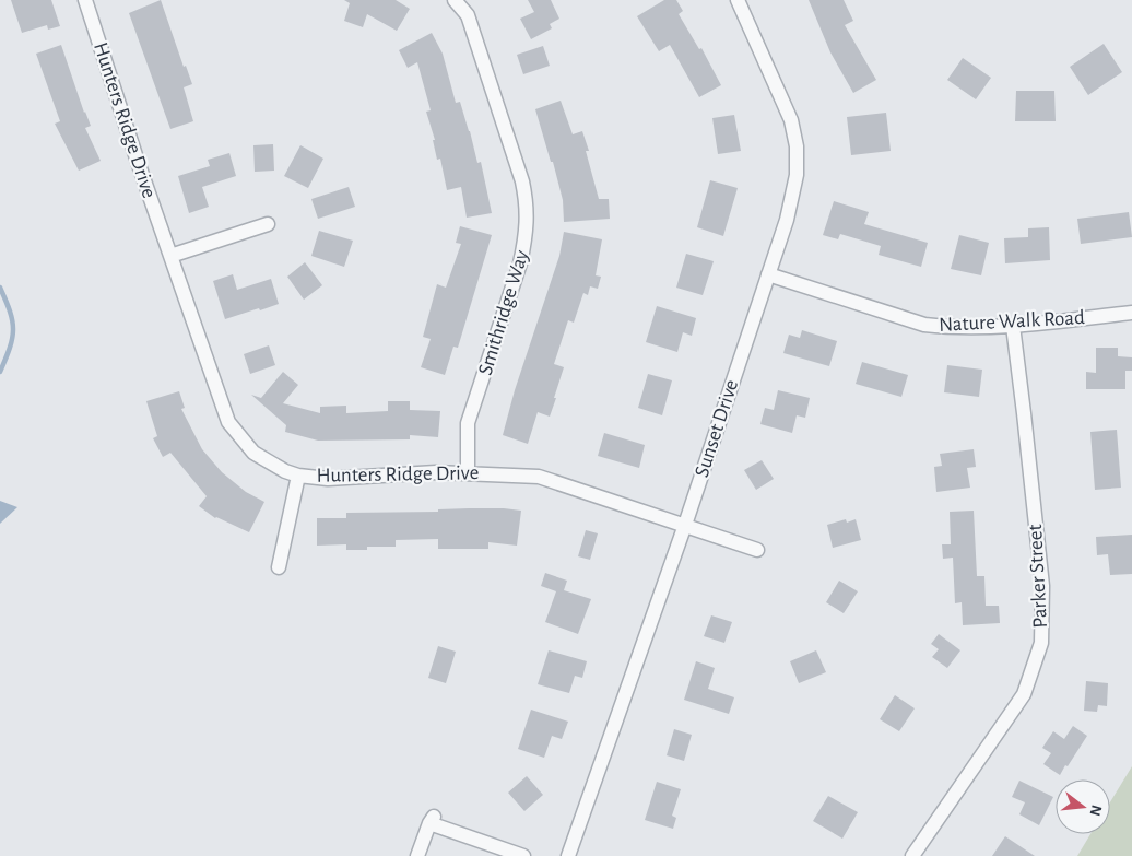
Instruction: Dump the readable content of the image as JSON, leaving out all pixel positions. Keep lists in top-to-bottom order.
{
  "streets": {
    "street": [
      "Hunters Ridge Drive",
      "Smithridge Way",
      "Nature Walk Road",
      "Sunset Drive",
      "Parker Street"
    ]
  },
  "crossings": [
    ["Hunters Ridge Drive", "Smithridge Way"],
    ["Hunters Ridge Drive", "Sunset Drive"],
    ["Nature Walk Road", "Sunset Drive"],
    ["Nature Walk Road", "Parker Street"]
  ],
  "north": "right"
}
